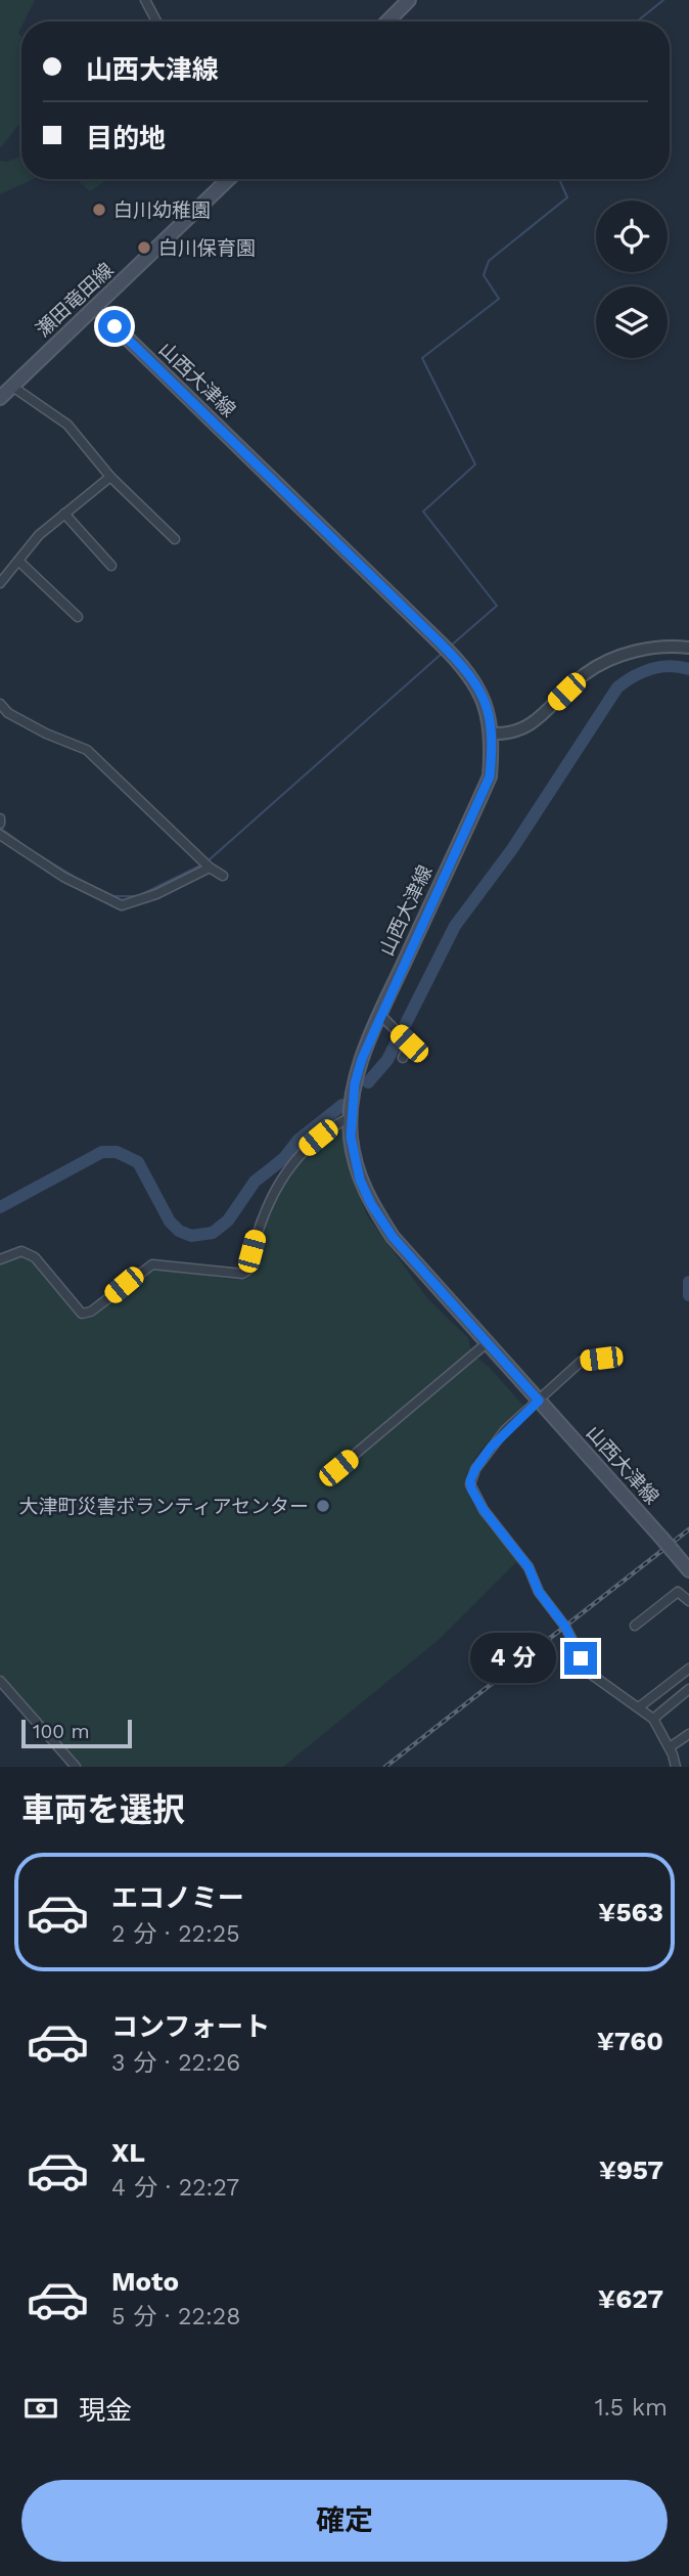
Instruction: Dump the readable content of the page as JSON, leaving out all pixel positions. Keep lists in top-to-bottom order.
{
  "streets": {
    "main road": ["瀬田竜田線", "山西大津線"]
  },
  "crossings": [
    ["瀬田竜田線", "山西大津線"]
  ],
  "places": ["白川幼稚園", "白川保育園", "大津町災害ボランティアセンター"],
  "scale_bar": "100 m",
  "page": {
    "banner": ["山西大津線", "目的地"],
    "bubble": "4 分",
    "scale": "100 m",
    "heading": "車両を選択",
    "list": [
      {
        "name": "エコノミー",
        "note": "2 分 · 22:25",
        "value": "¥563"
      },
      {
        "name": "コンフォート",
        "note": "3 分 · 22:26",
        "value": "¥760"
      },
      {
        "name": "XL",
        "note": "4 分 · 22:27",
        "value": "¥957"
      },
      {
        "name": "Moto",
        "note": "5 分 · 22:28",
        "value": "¥627"
      }
    ],
    "pay": ["現金", "1.5 km"],
    "buttons": "確定"
  }
}
